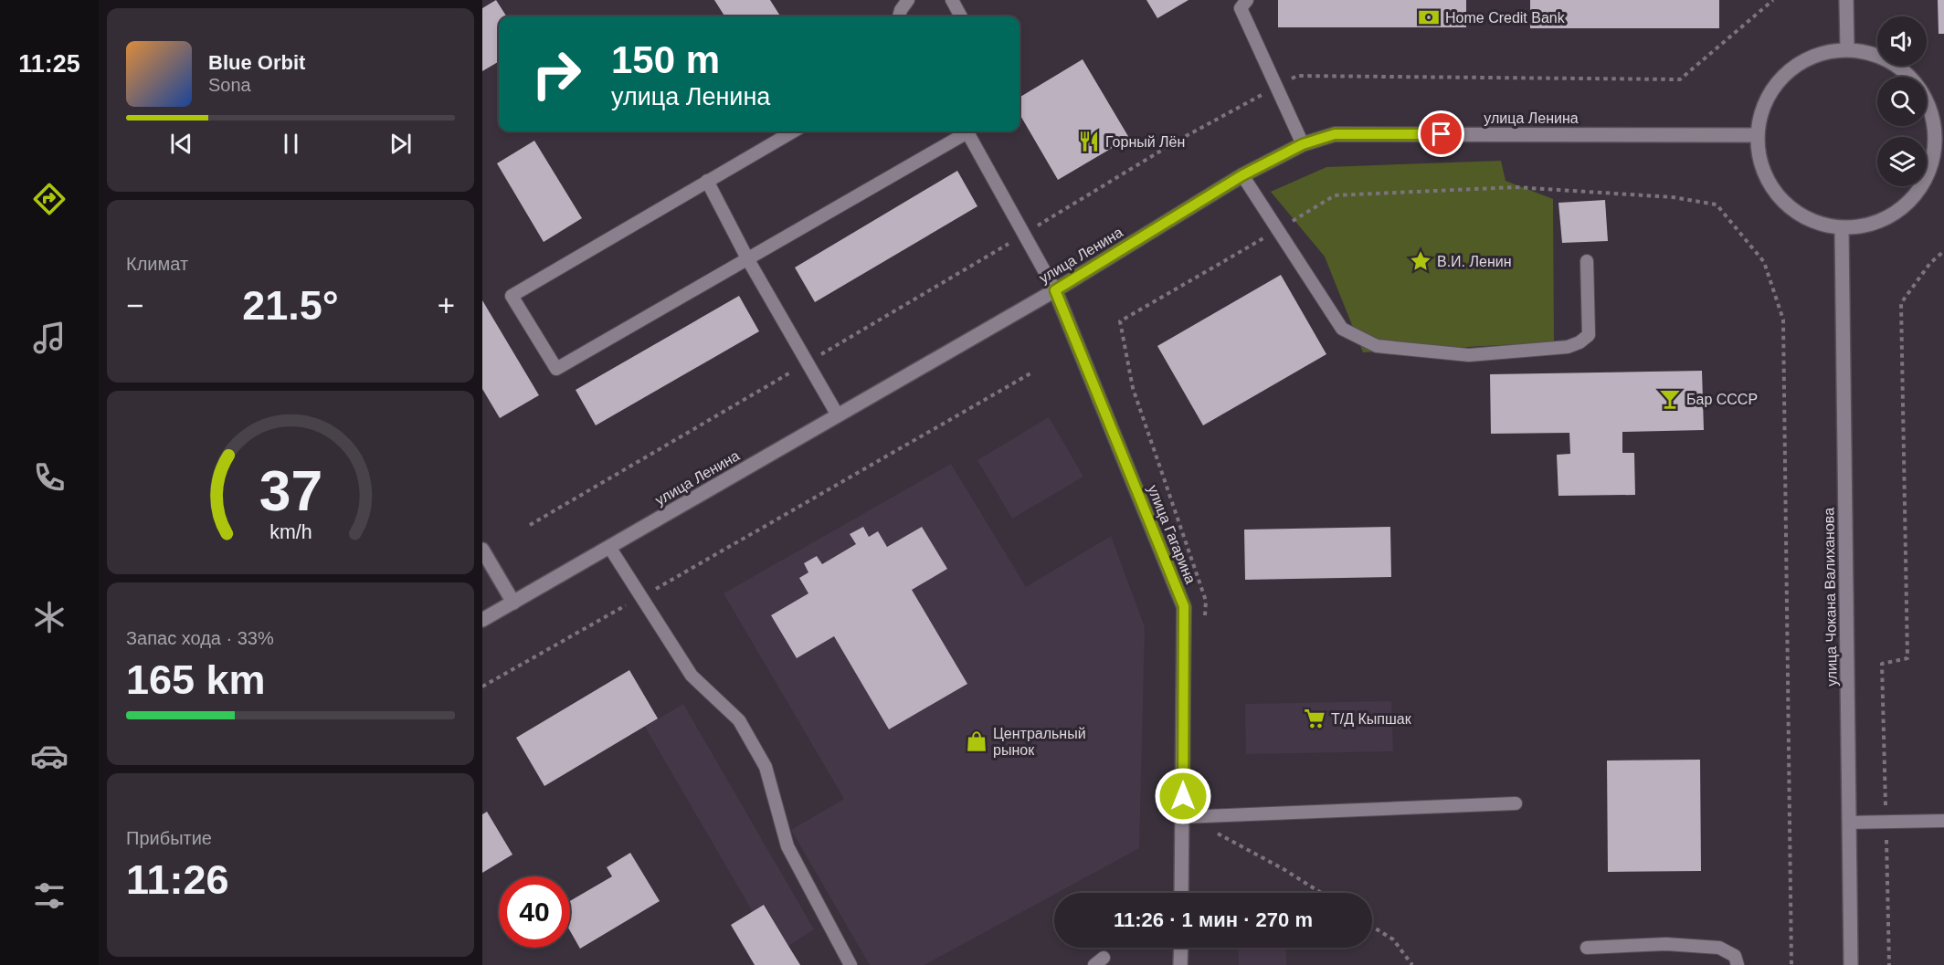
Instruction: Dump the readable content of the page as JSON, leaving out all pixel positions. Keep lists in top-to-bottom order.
{
  "streets": {
    "street": ["улица Ленина", "улица Гагарина", "улица Чокана Валиханова"]
  },
  "crossings": [
    ["улица Ленина", "улица Гагарина"],
    ["улица Ленина", "улица Чокана Валиханова"]
  ],
  "places": {
    "bank": ["Home Credit Bank"],
    "restaurant": ["Горный Лён"],
    "place": ["В.И. Ленин"],
    "bar": ["Бар СССР"],
    "supermarket": ["Т/Д Кыпшак"],
    "shop": ["Центральный рынок"]
  },
  "page": {
    "tabs": "11:25",
    "turn": ["150 m", "улица Ленина"],
    "song": ["Blue Orbit", "Sona"],
    "tile": [
      "Климат",
      ["Запас хода · 33%", "165 km"],
      ["Прибытие", "11:26"]
    ],
    "heat": ["−", "21.5°", "+"],
    "limit": "40",
    "trip": "11:26 · 1 мин · 270 m",
    "gauge": ["37", "km/h"]
  }
}
